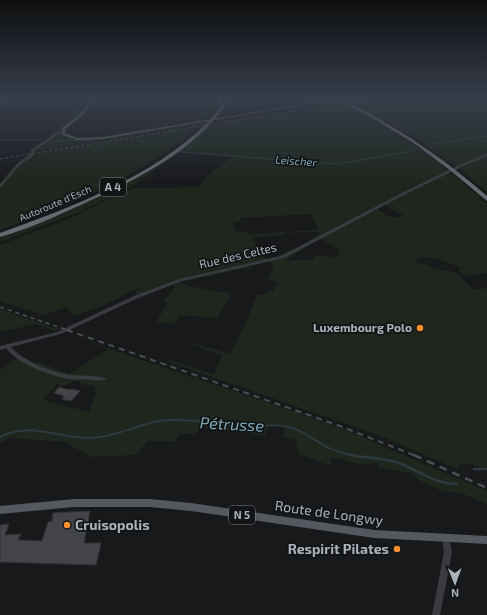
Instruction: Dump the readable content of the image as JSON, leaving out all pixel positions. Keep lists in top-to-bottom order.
{
  "streets": {
    "highway": ["A 4", "Autoroute d'Esch"],
    "main road": ["Route de Longwy", "N 5"],
    "street": ["Rue des Celtes"]
  },
  "crossings": [
    ["Route de Longwy", "N 5"]
  ],
  "water": ["Leischer", "Pétrusse"],
  "places": ["Luxembourg Polo", "Cruisopolis", "Respirit Pilates"],
  "north": "bottom"
}
